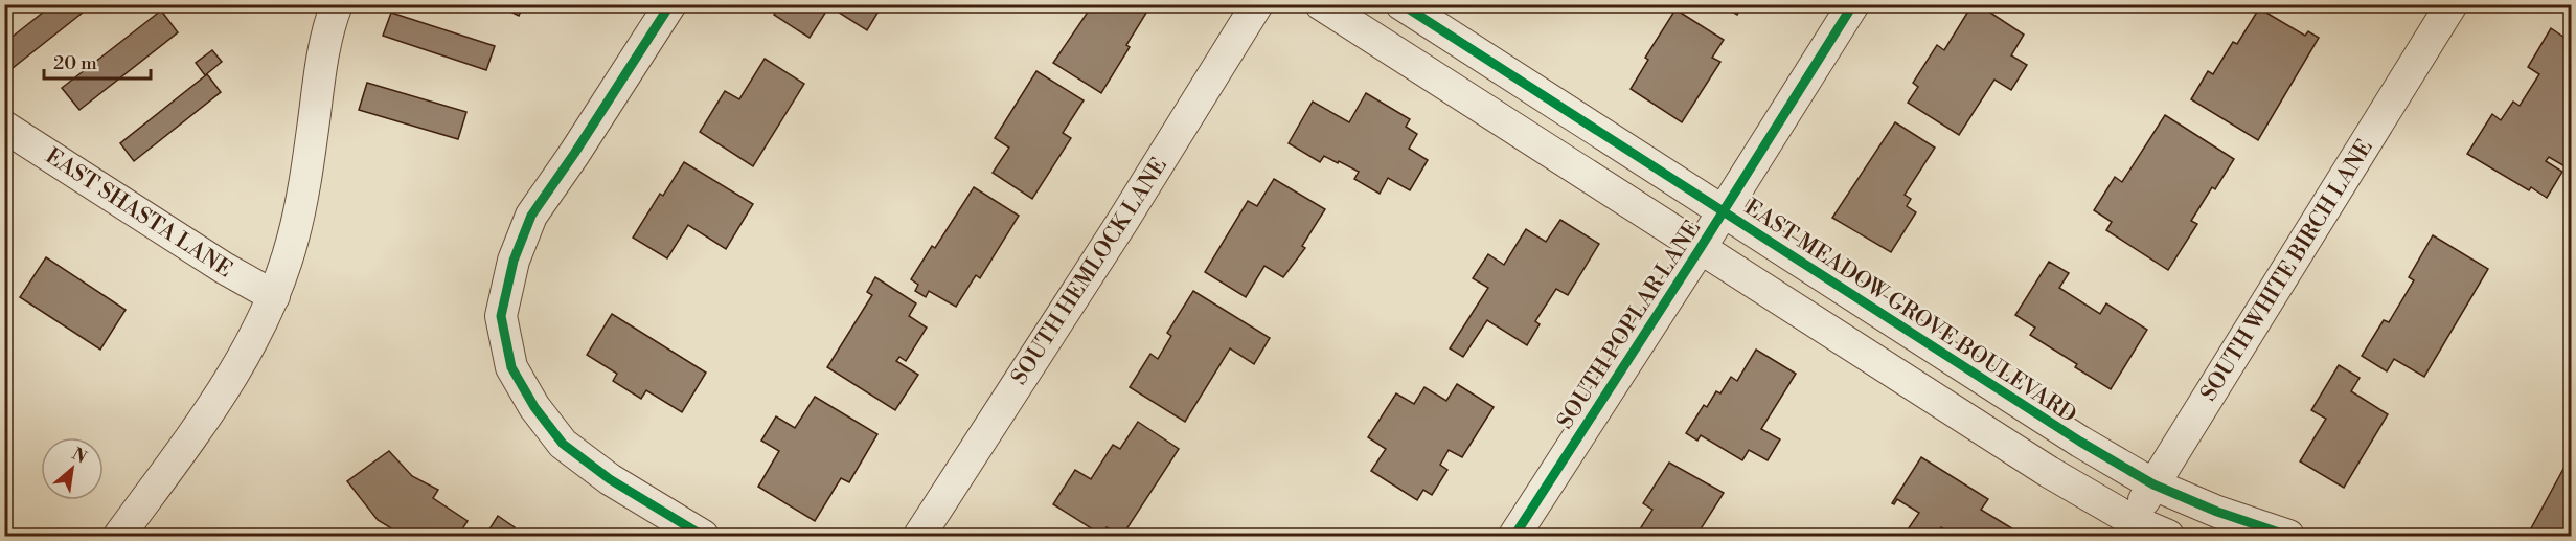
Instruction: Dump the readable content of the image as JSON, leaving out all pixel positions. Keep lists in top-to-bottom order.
{
  "streets": {
    "street": [
      "EAST SHASTA LANE",
      "SOUTH WHITE BIRCH LANE",
      "SOUTH HEMLOCK LANE",
      "EAST MEADOW GROVE BOULEVARD",
      "SOUTH POPLAR LANE"
    ]
  },
  "crossings": [
    ["SOUTH WHITE BIRCH LANE", "EAST MEADOW GROVE BOULEVARD"],
    ["EAST MEADOW GROVE BOULEVARD", "SOUTH POPLAR LANE"]
  ],
  "scale_bar": "20 m",
  "north": "top right"
}
